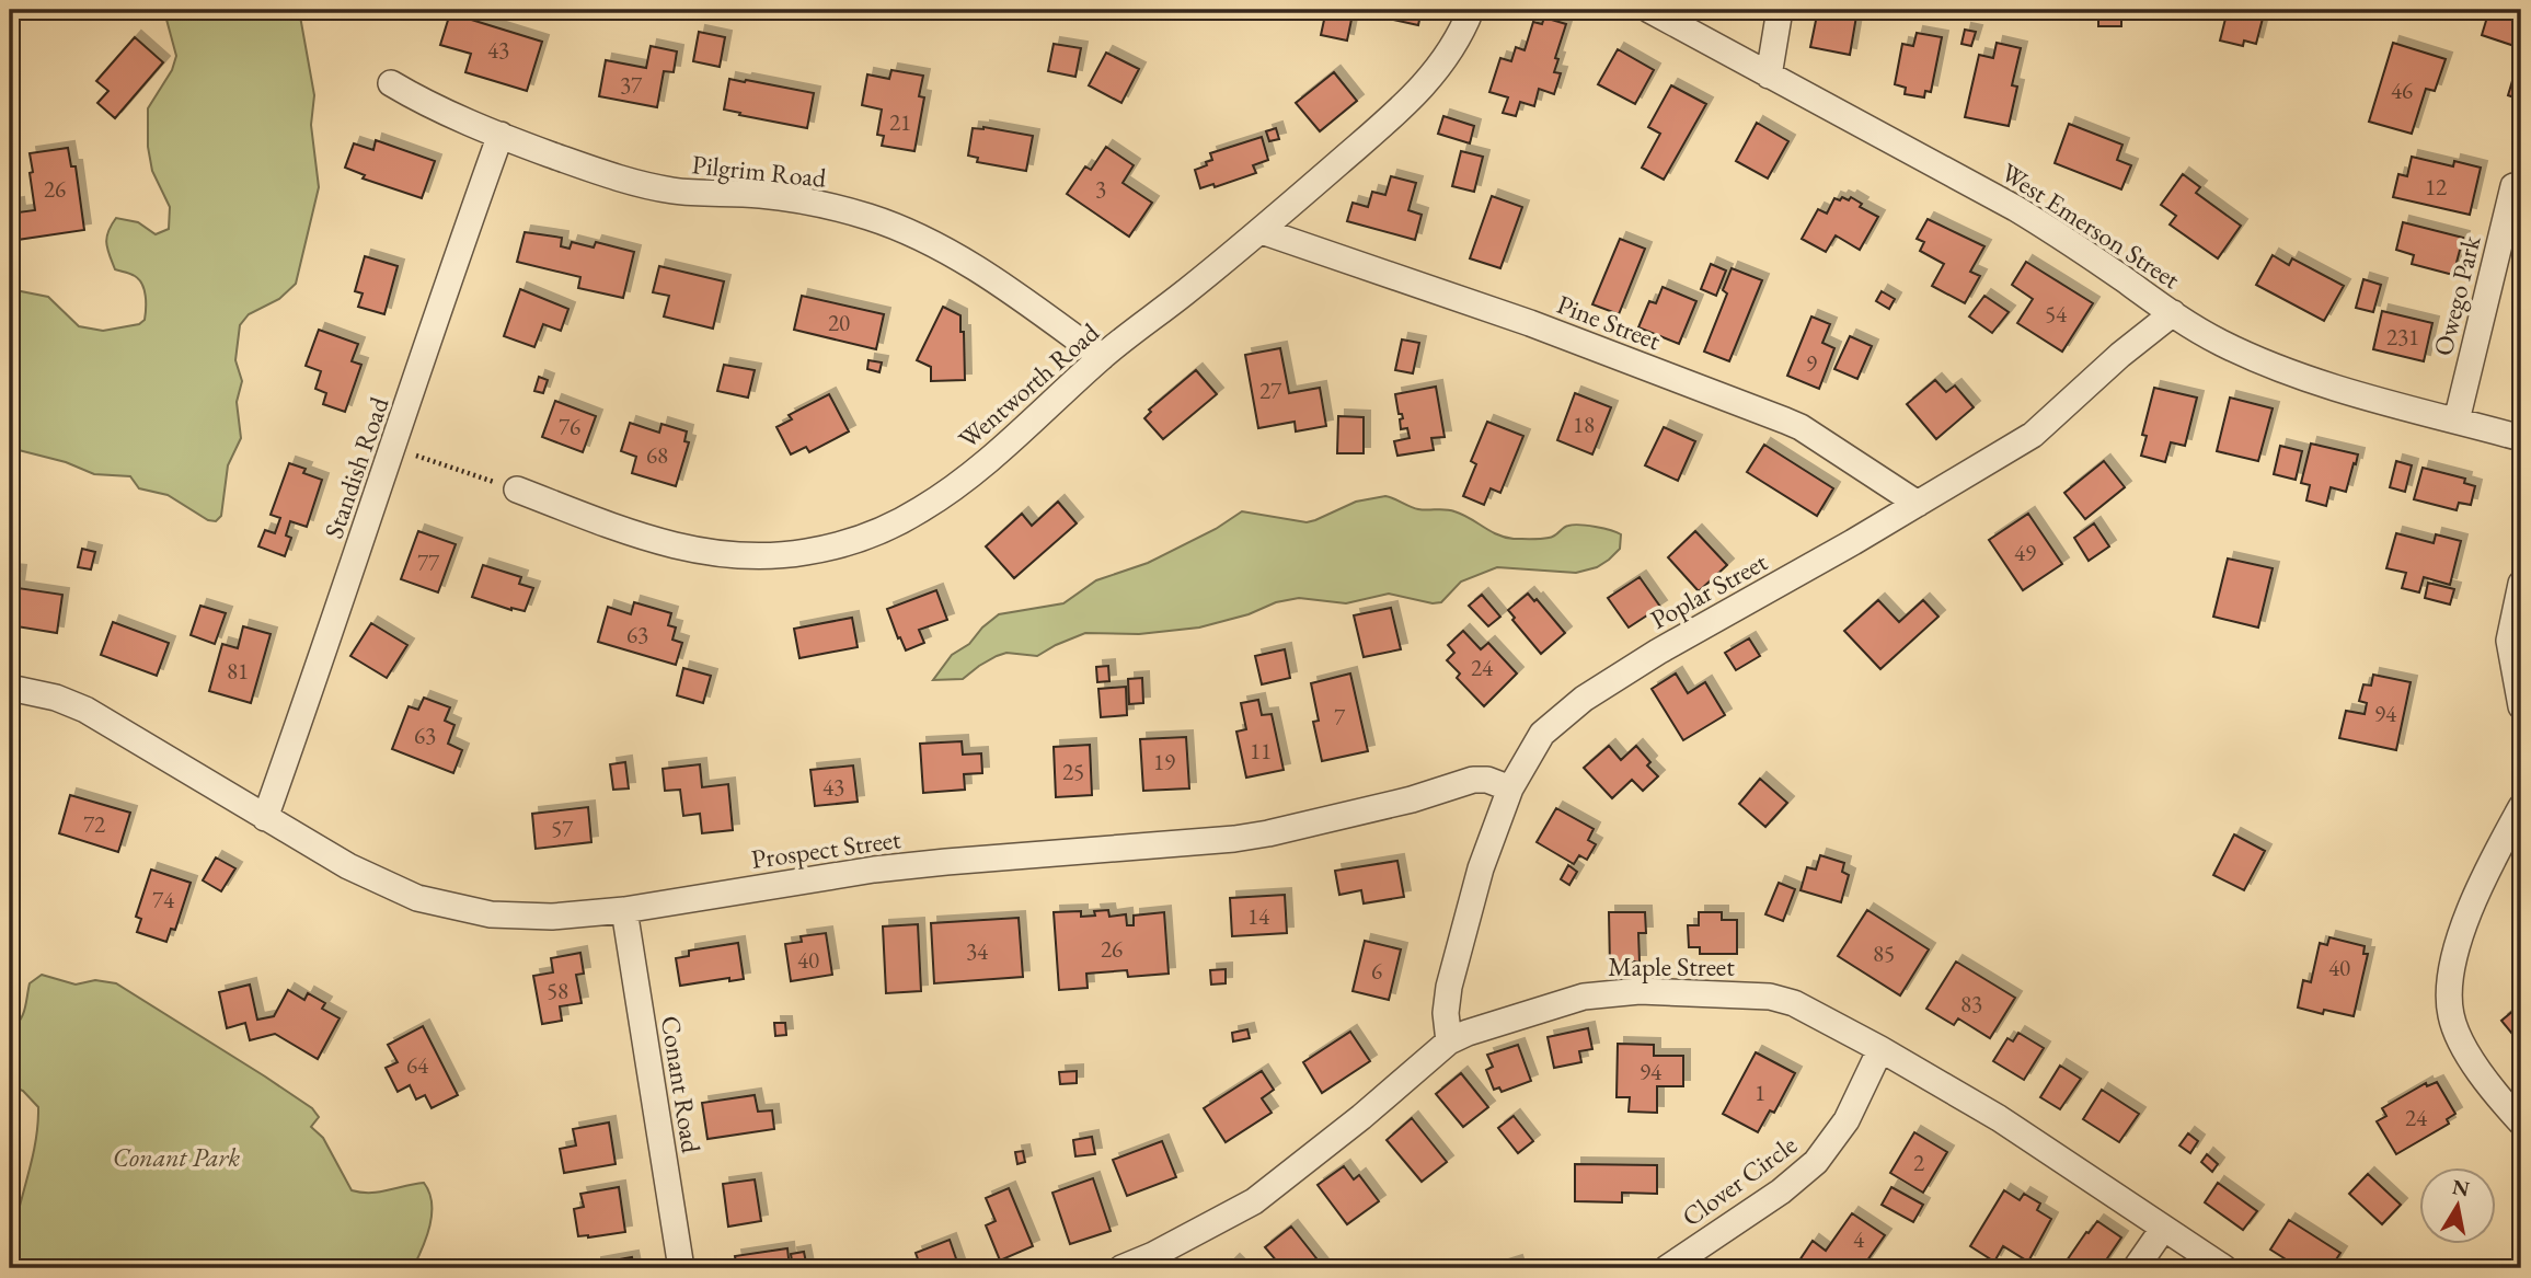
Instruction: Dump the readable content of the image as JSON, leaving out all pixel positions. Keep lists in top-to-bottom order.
{
  "streets": {
    "street": [
      "Pilgrim Road",
      "West Emerson Street",
      "Owego Park",
      "Pine Street",
      "Wentworth Road",
      "Standish Road",
      "Poplar Street",
      "Prospect Street",
      "Maple Street",
      "Conant Road",
      "Clover Circle"
    ]
  },
  "crossings": [
    ["Pilgrim Road", "Wentworth Road"],
    ["Pilgrim Road", "Standish Road"],
    ["West Emerson Street", "Owego Park"],
    ["West Emerson Street", "Poplar Street"],
    ["Pine Street", "Wentworth Road"],
    ["Pine Street", "Poplar Street"],
    ["Standish Road", "Prospect Street"],
    ["Poplar Street", "Prospect Street"],
    ["Poplar Street", "Maple Street"],
    ["Prospect Street", "Conant Road"],
    ["Maple Street", "Clover Circle"]
  ],
  "parks": ["Conant Park"],
  "house_numbers": [
    "43",
    "37",
    "46",
    "21",
    "12",
    "26",
    "3",
    "54",
    "20",
    "231",
    "9",
    "27",
    "18",
    "76",
    "68",
    "49",
    "77",
    "63",
    "24",
    "81",
    "94",
    "7",
    "63",
    "11",
    "19",
    "25",
    "43",
    "72",
    "57",
    "74",
    "14",
    "26",
    "34",
    "85",
    "40",
    "40",
    "6",
    "58",
    "83",
    "64",
    "94",
    "1",
    "24",
    "2",
    "4"
  ],
  "north": "top"
}
